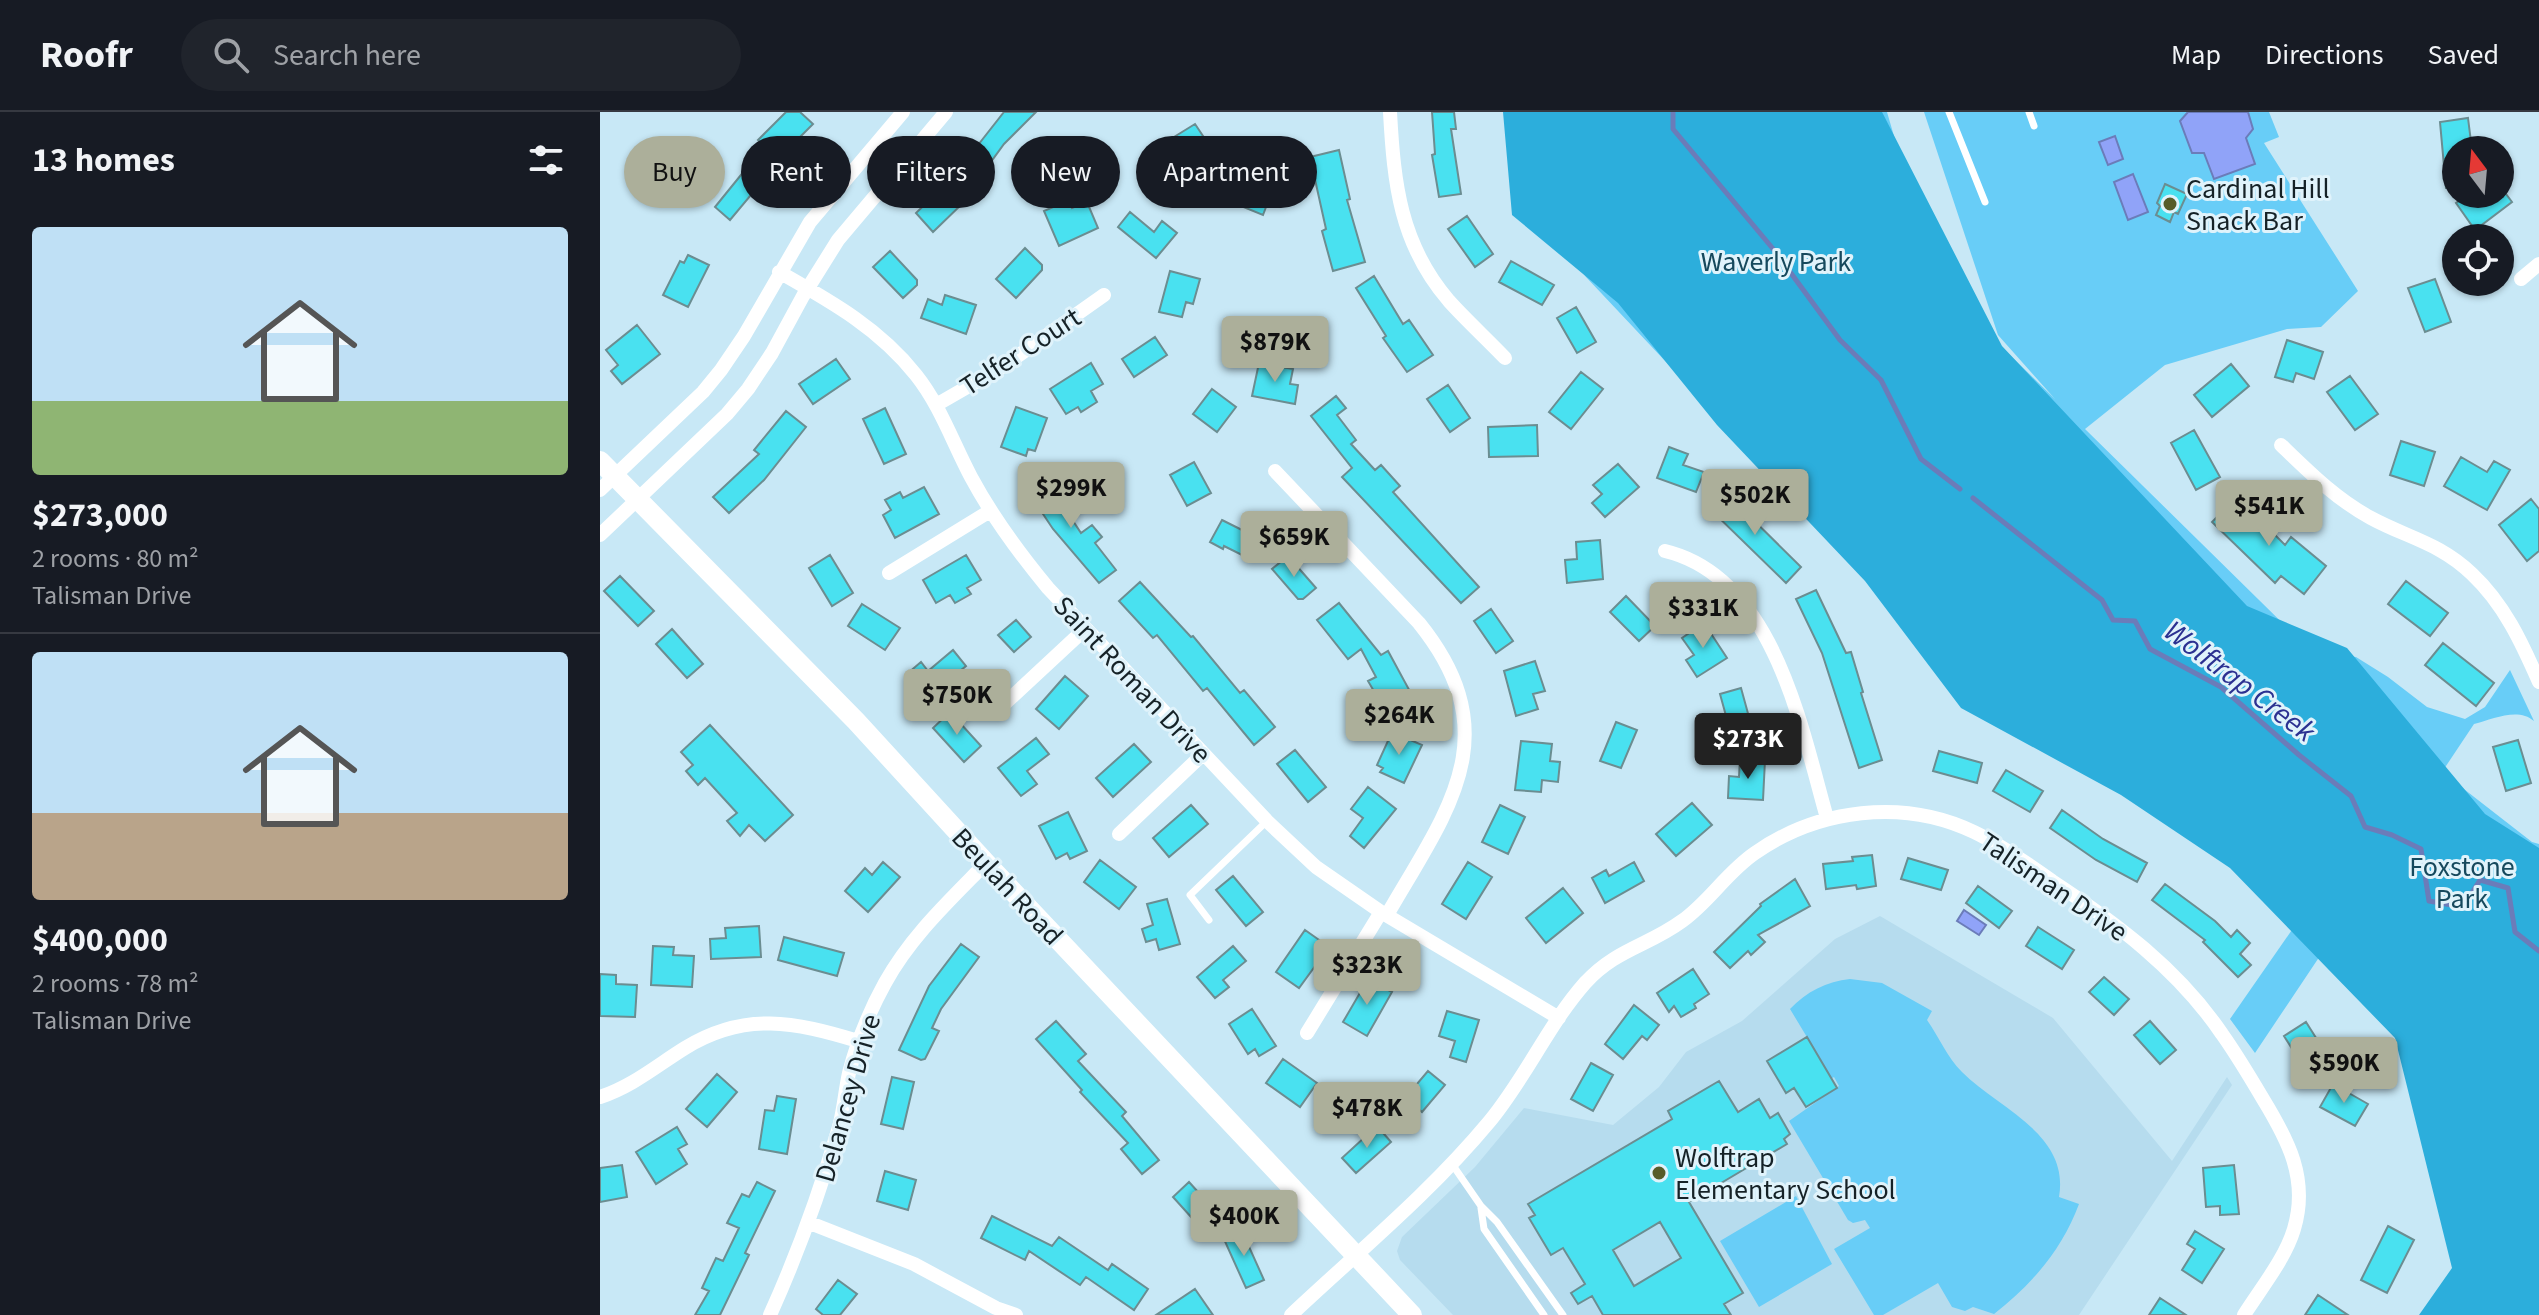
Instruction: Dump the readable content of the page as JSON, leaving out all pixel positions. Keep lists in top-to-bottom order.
{
  "streets": {
    "main road": ["Beulah Road"],
    "street": [
      "Telfer Court",
      "Saint Roman Drive",
      "Talisman Drive",
      "Delancey Drive"
    ]
  },
  "crossings": [
    ["Telfer Court", "Saint Roman Drive"],
    ["Saint Roman Drive", "Talisman Drive"],
    ["Beulah Road", "Talisman Drive"],
    ["Beulah Road", "Delancey Drive"]
  ],
  "water": ["Wolftrap Creek"],
  "parks": ["Waverly Park", "Foxstone Park"],
  "places": ["Cardinal Hill Snack Bar", "Wolftrap Elementary School"],
  "north": "top",
  "page": {
    "header": "Roofr",
    "search": "Search here",
    "nav": ["Map", "Directions", "Saved"],
    "heading": "13 homes",
    "chip": [
      "Buy",
      "Rent",
      "Filters",
      "New",
      "Apartment"
    ],
    "list": [
      {
        "name": "$273,000",
        "note": "2 rooms · 80 m² · Talisman Drive"
      },
      {
        "name": "$400,000",
        "note": "2 rooms · 78 m² · Talisman Drive"
      }
    ],
    "price": [
      "$879K",
      "$299K",
      "$502K",
      "$541K",
      "$659K",
      "$331K",
      "$750K",
      "$264K",
      "$273K",
      "$323K",
      "$590K",
      "$478K",
      "$400K"
    ]
  }
}
